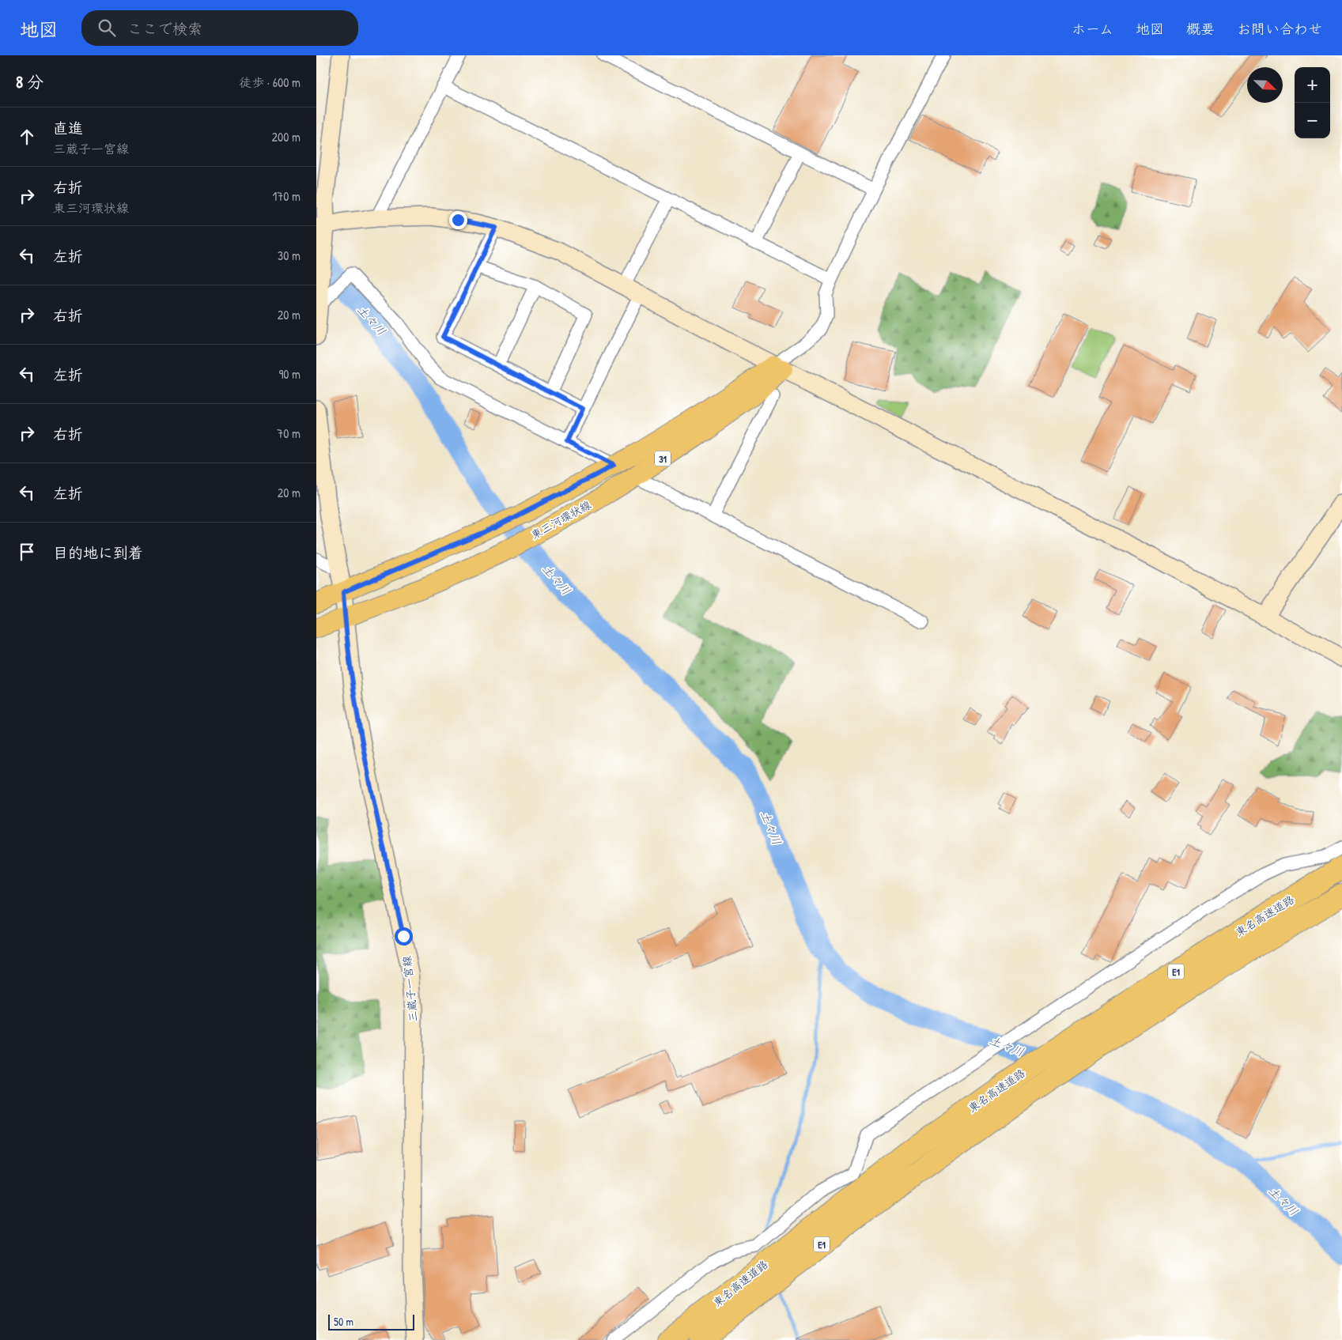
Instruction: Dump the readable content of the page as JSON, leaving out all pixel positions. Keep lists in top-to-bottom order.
{
  "streets": {
    "highway": ["東名高速道路", "E1"],
    "main road": ["31", "東三河環状線"],
    "street": ["三蔵子一宮線"]
  },
  "crossings": [
    ["東三河環状線", "三蔵子一宮線"]
  ],
  "water": ["土々川"],
  "scale_bar": "50 m",
  "north": "bottom right",
  "page": {
    "header": "地図",
    "search": "ここで検索",
    "nav": [
      "ホーム",
      "地図",
      "概要",
      "お問い合わせ"
    ],
    "heading": ["8 分", "徒歩 · 600 m"],
    "map_buttons": ["+", "−"],
    "list": [
      ["直進", "三蔵子一宮線", "200 m"],
      ["右折", "東三河環状線", "170 m"],
      ["左折", "30 m"],
      ["右折", "20 m"],
      ["左折", "90 m"],
      ["右折", "70 m"],
      ["左折", "20 m"],
      "目的地に到着"
    ],
    "scale": "50 m"
  }
}
